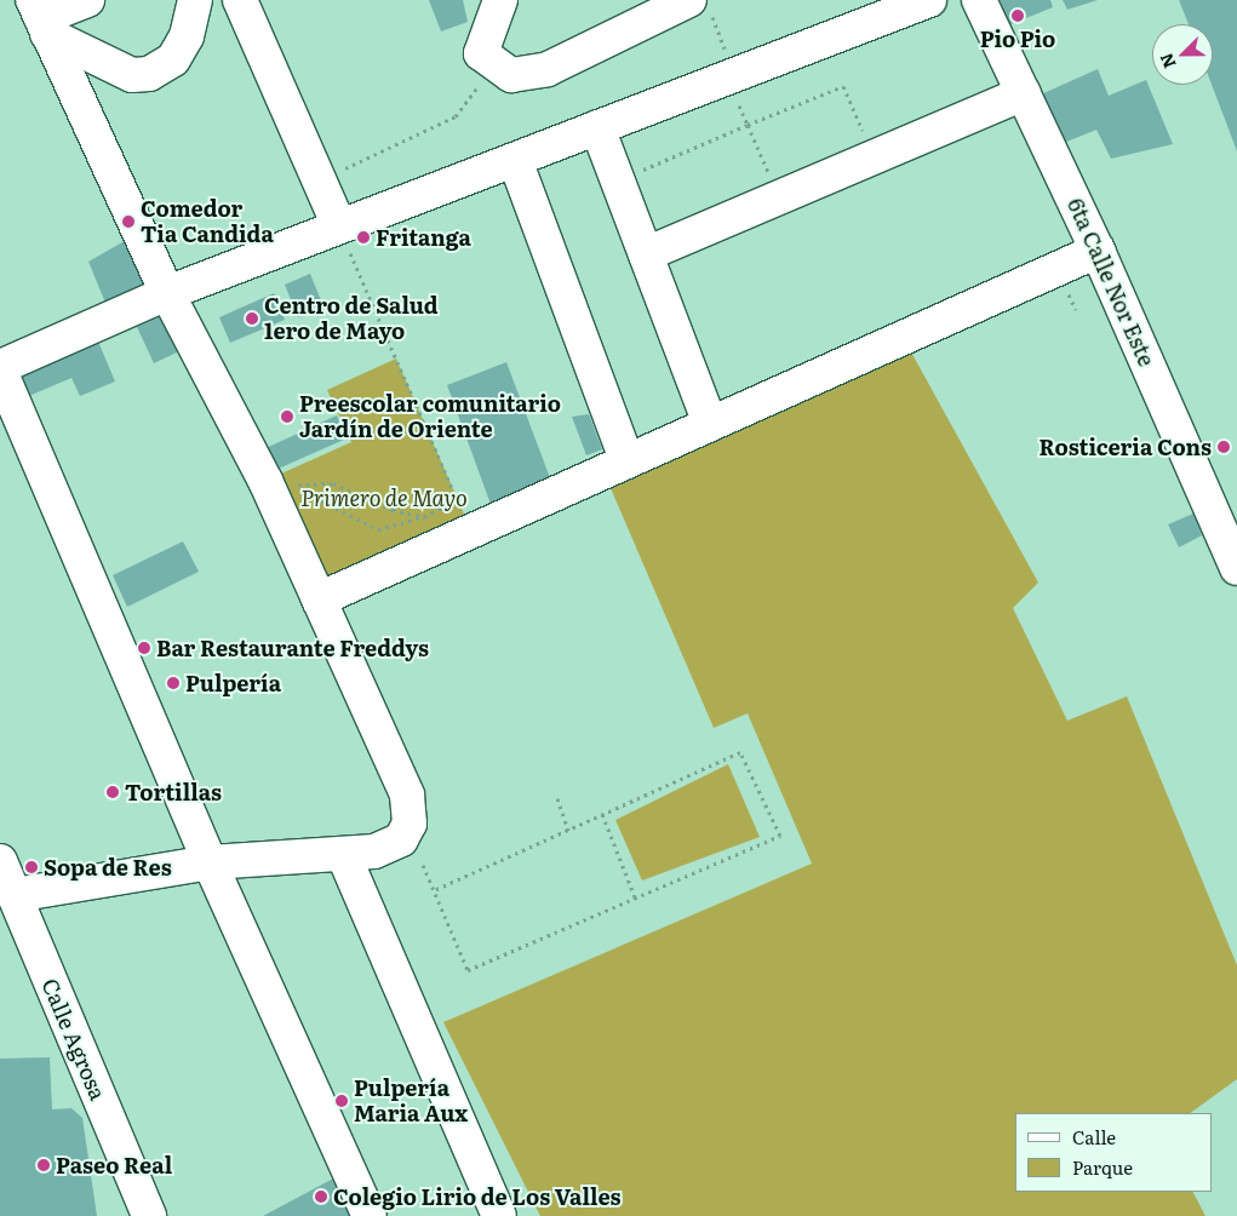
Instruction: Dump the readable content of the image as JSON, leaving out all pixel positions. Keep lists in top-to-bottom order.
{
  "streets": {
    "street": ["6ta Calle Nor Este", "Calle Agrosa"]
  },
  "parks": ["Primero de Mayo"],
  "places": [
    "Pio Pio",
    "Comedor Tia Candida",
    "Fritanga",
    "Centro de Salud 1ero de Mayo",
    "Preescolar comunitario Jardín de Oriente",
    "Rosticeria Cons",
    "Bar Restaurante Freddys",
    "Pulpería",
    "Tortillas",
    "Sopa de Res",
    "Pulpería Maria Aux",
    "Paseo Real",
    "Colegio Lirio de Los Valles"
  ],
  "legend": ["Calle", "Parque"],
  "north": "bottom left"
}
